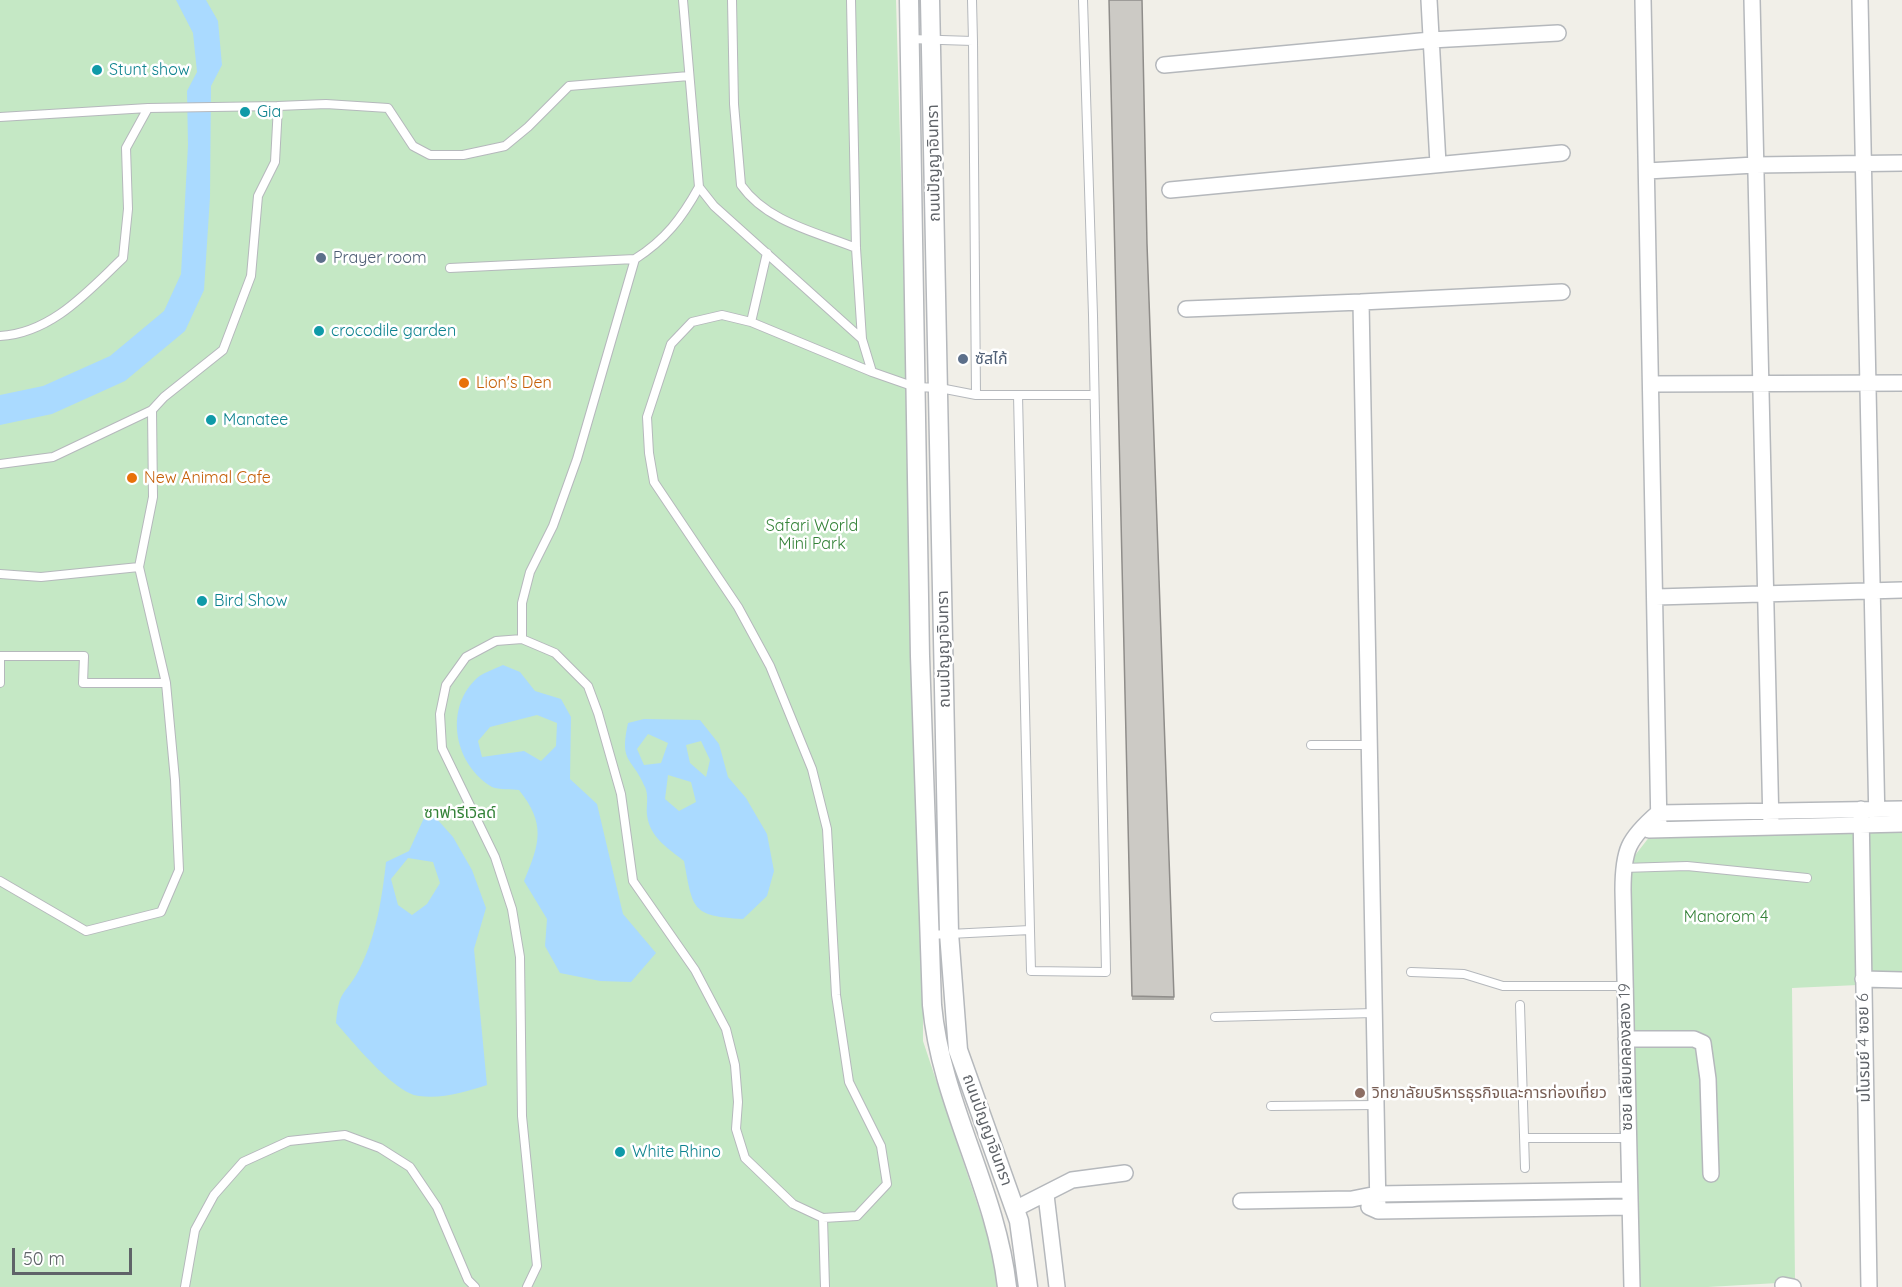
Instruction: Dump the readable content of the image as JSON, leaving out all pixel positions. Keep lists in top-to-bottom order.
{
  "streets": {
    "street": ["ถนนปัญญาอินทรา", "มโนรมย์ 4 ซอย 6", "ซอย เลียบคลองสอง 19"]
  },
  "parks": ["Safari World Mini Park", "ซาฟารีเวิลด์", "Manorom 4"],
  "places": [
    "Stunt show",
    "Gia",
    "Prayer room",
    "crocodile garden",
    "ซัสไก้",
    "Lion's Den",
    "Manatee",
    "New Animal Cafe",
    "Bird Show",
    "วิทยาลัยบริหารธุรกิจและการท่องเที่ยว",
    "White Rhino"
  ],
  "scale_bar": "50 m"
}
